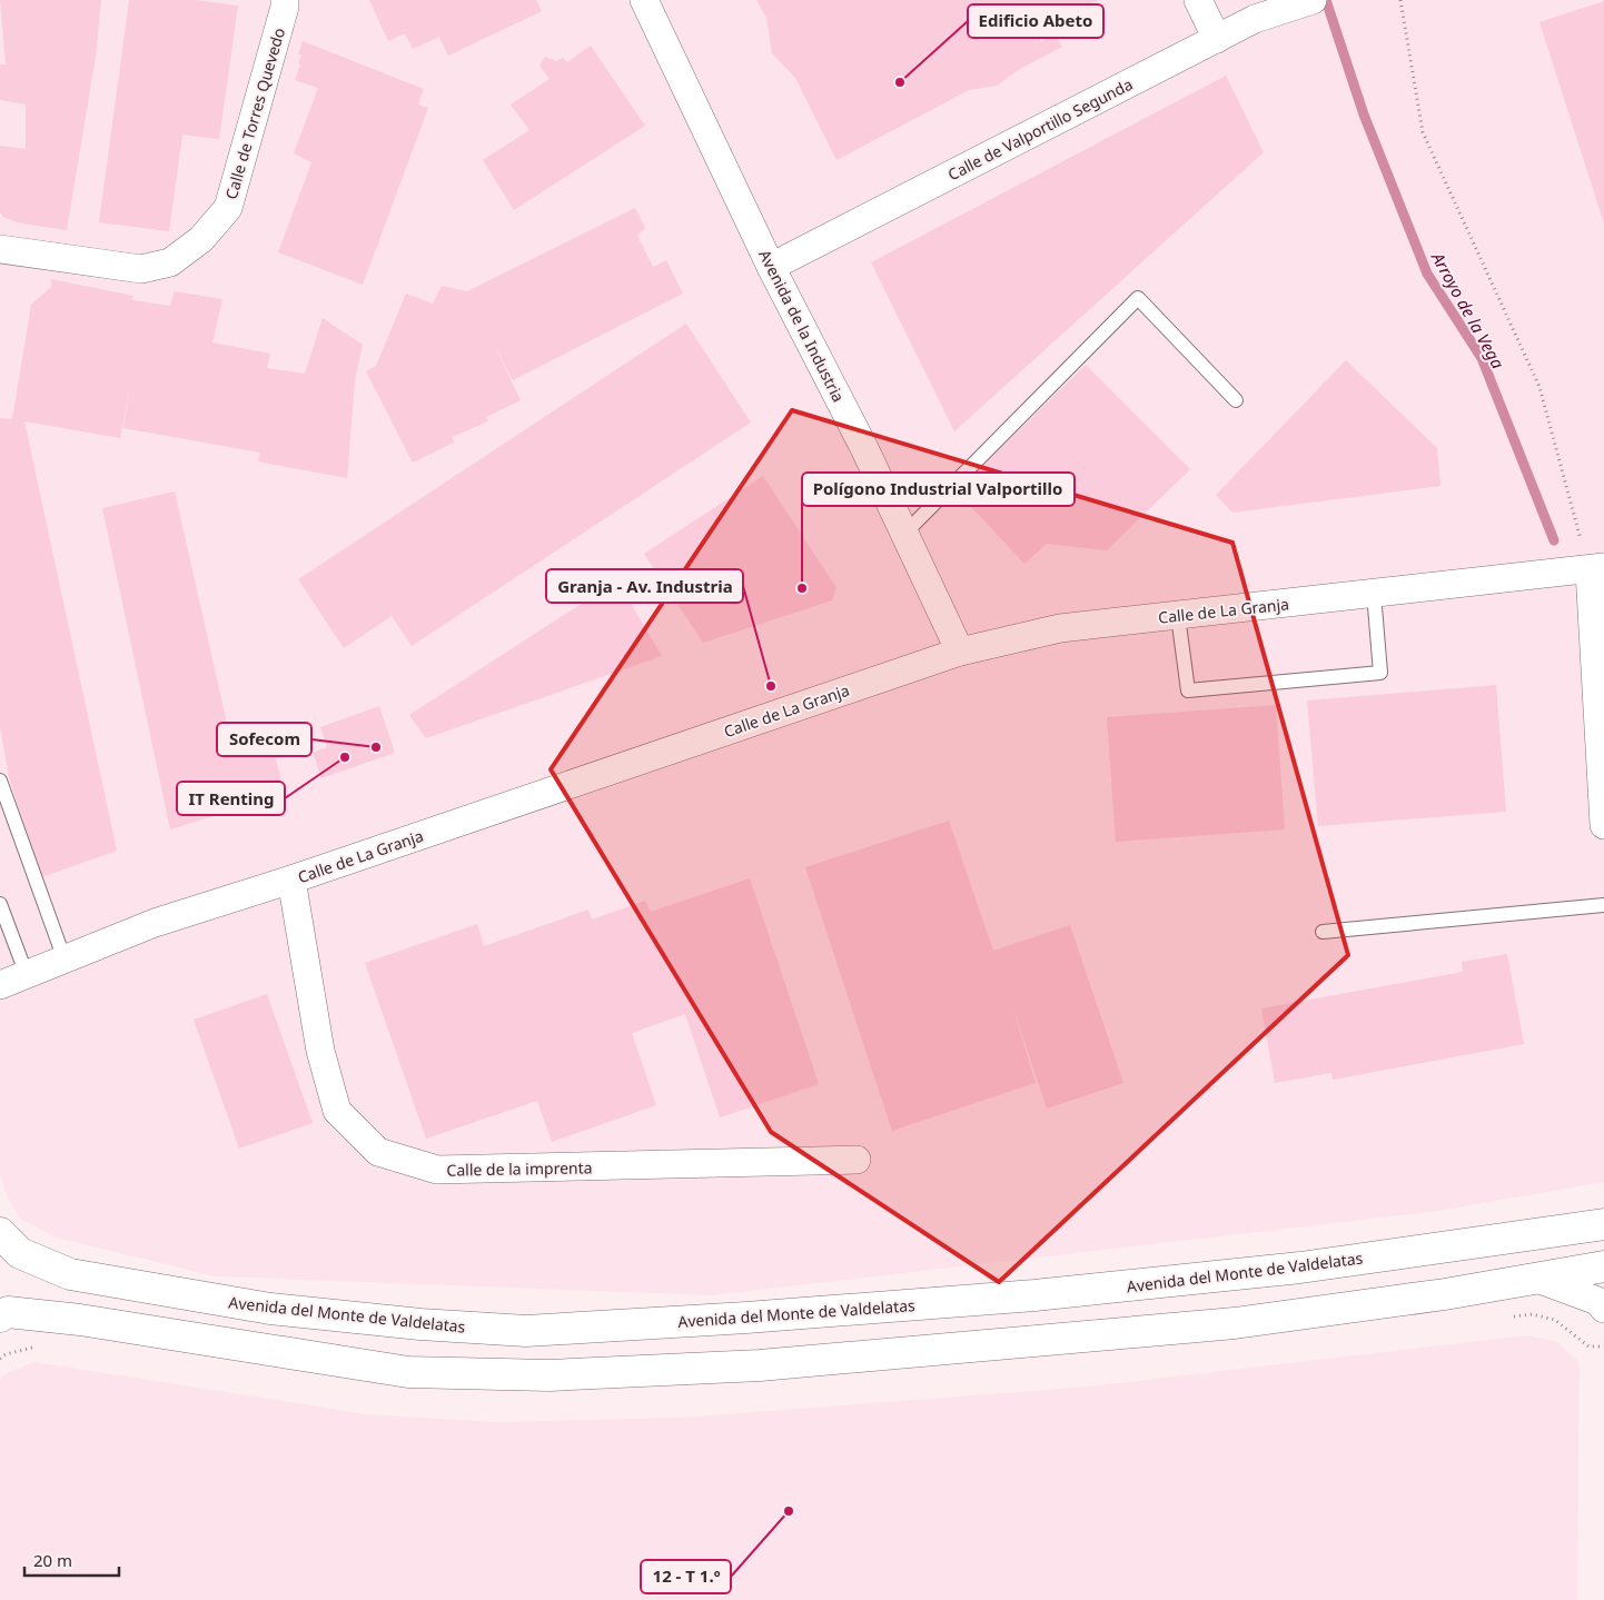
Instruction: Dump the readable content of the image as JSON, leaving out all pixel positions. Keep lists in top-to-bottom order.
{
  "streets": {
    "street": [
      "Calle de Torres Quevedo",
      "Calle de Valportillo Segunda",
      "Avenida de la Industria",
      "Calle de La Granja",
      "Calle de la imprenta",
      "Avenida del Monte de Valdelatas"
    ]
  },
  "crossings": [
    ["Calle de Valportillo Segunda", "Avenida de la Industria"],
    ["Avenida de la Industria", "Calle de La Granja"],
    ["Calle de La Granja", "Calle de la imprenta"]
  ],
  "water": ["Arroyo de la Vega"],
  "places": [
    "Edificio Abeto",
    "Polígono Industrial Valportillo",
    "Granja - Av. Industria",
    "Sofecom",
    "IT Renting",
    "12 - T 1.º"
  ],
  "scale_bar": "20 m"
}
